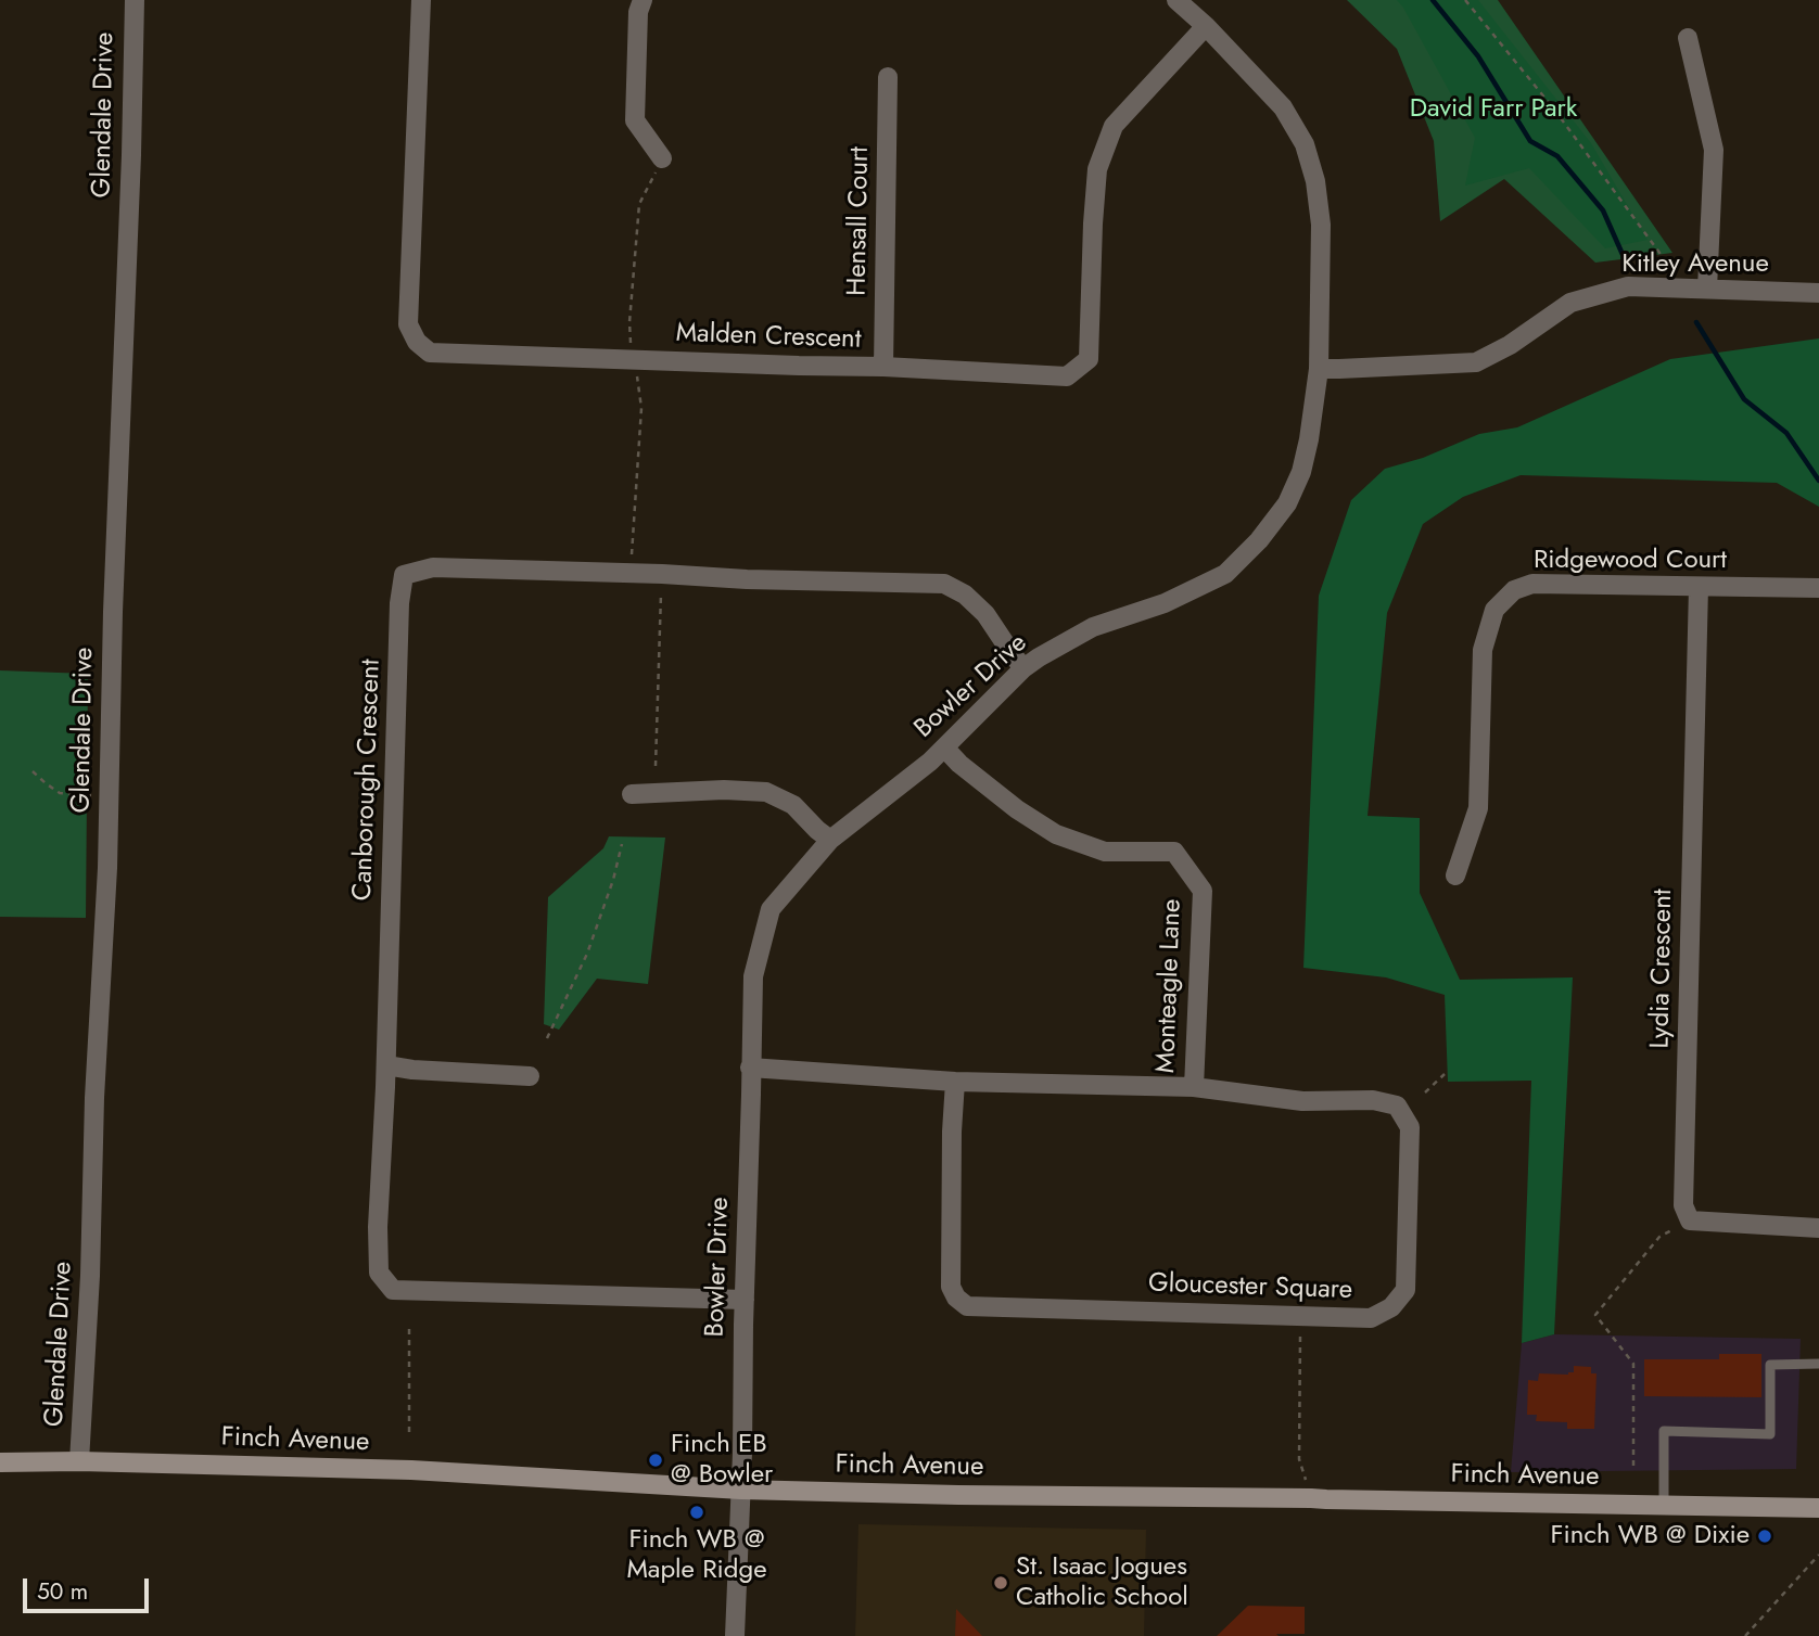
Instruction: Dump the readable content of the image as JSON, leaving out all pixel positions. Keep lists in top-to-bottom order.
{
  "streets": {
    "main road": ["Finch Avenue"],
    "street": [
      "Glendale Drive",
      "Hensall Court",
      "Kitley Avenue",
      "Malden Crescent",
      "Ridgewood Court",
      "Bowler Drive",
      "Canborough Crescent",
      "Lydia Crescent",
      "Monteagle Lane",
      "Gloucester Square"
    ]
  },
  "crossings": [
    ["Glendale Drive", "Finch Avenue"],
    ["Hensall Court", "Malden Crescent"],
    ["Kitley Avenue", "Bowler Drive"],
    ["Malden Crescent", "Bowler Drive"],
    ["Ridgewood Court", "Lydia Crescent"],
    ["Bowler Drive", "Canborough Crescent"],
    ["Bowler Drive", "Monteagle Lane"],
    ["Bowler Drive", "Finch Avenue"],
    ["Monteagle Lane", "Gloucester Square"]
  ],
  "parks": ["David Farr Park"],
  "places": [
    "Finch EB @ Bowler",
    "Finch WB @ Maple Ridge",
    "Finch WB @ Dixie",
    "St. Isaac Jogues Catholic School"
  ],
  "scale_bar": "50 m"
}
